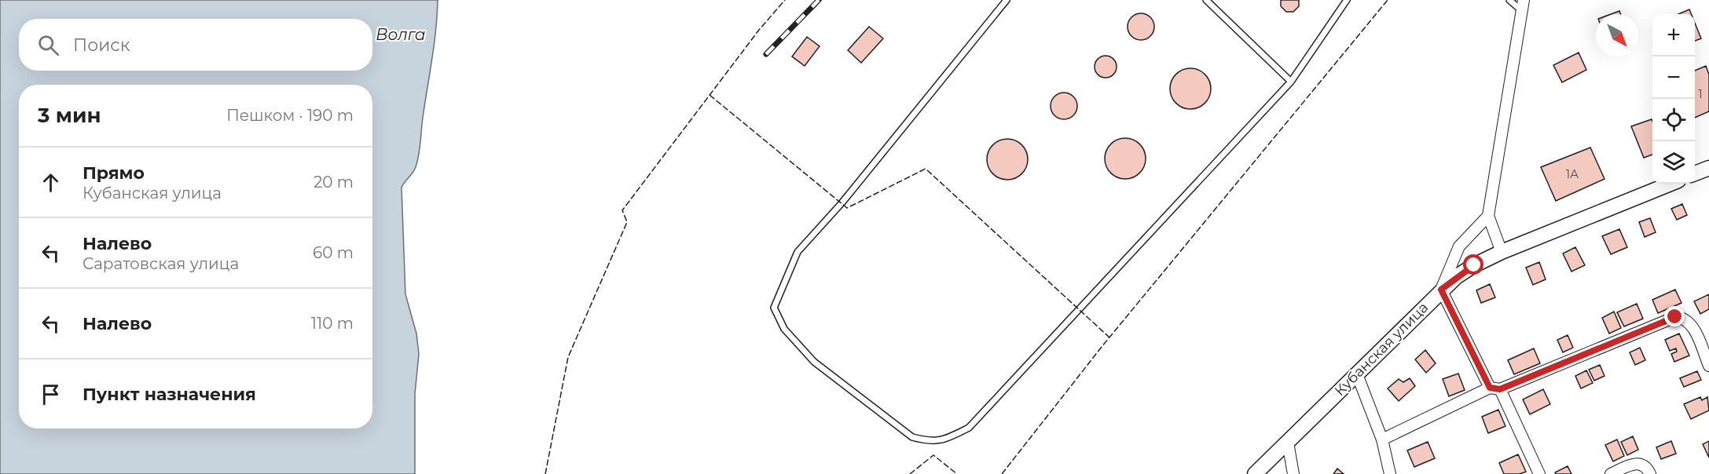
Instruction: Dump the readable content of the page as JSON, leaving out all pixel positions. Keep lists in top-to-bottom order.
{
  "streets": {
    "street": ["Кубанская улица"]
  },
  "water": ["Волга"],
  "house_numbers": ["1", "1А"],
  "north": "bottom right",
  "page": {
    "map_buttons": ["+", "−"],
    "search": "Поиск",
    "heading": ["3 мин", "Пешком · 190 m"],
    "list": [
      ["Прямо", "Кубанская улица", "20 m"],
      ["Налево", "Саратовская улица", "60 m"],
      ["Налево", "110 m"],
      "Пункт назначения"
    ]
  }
}
